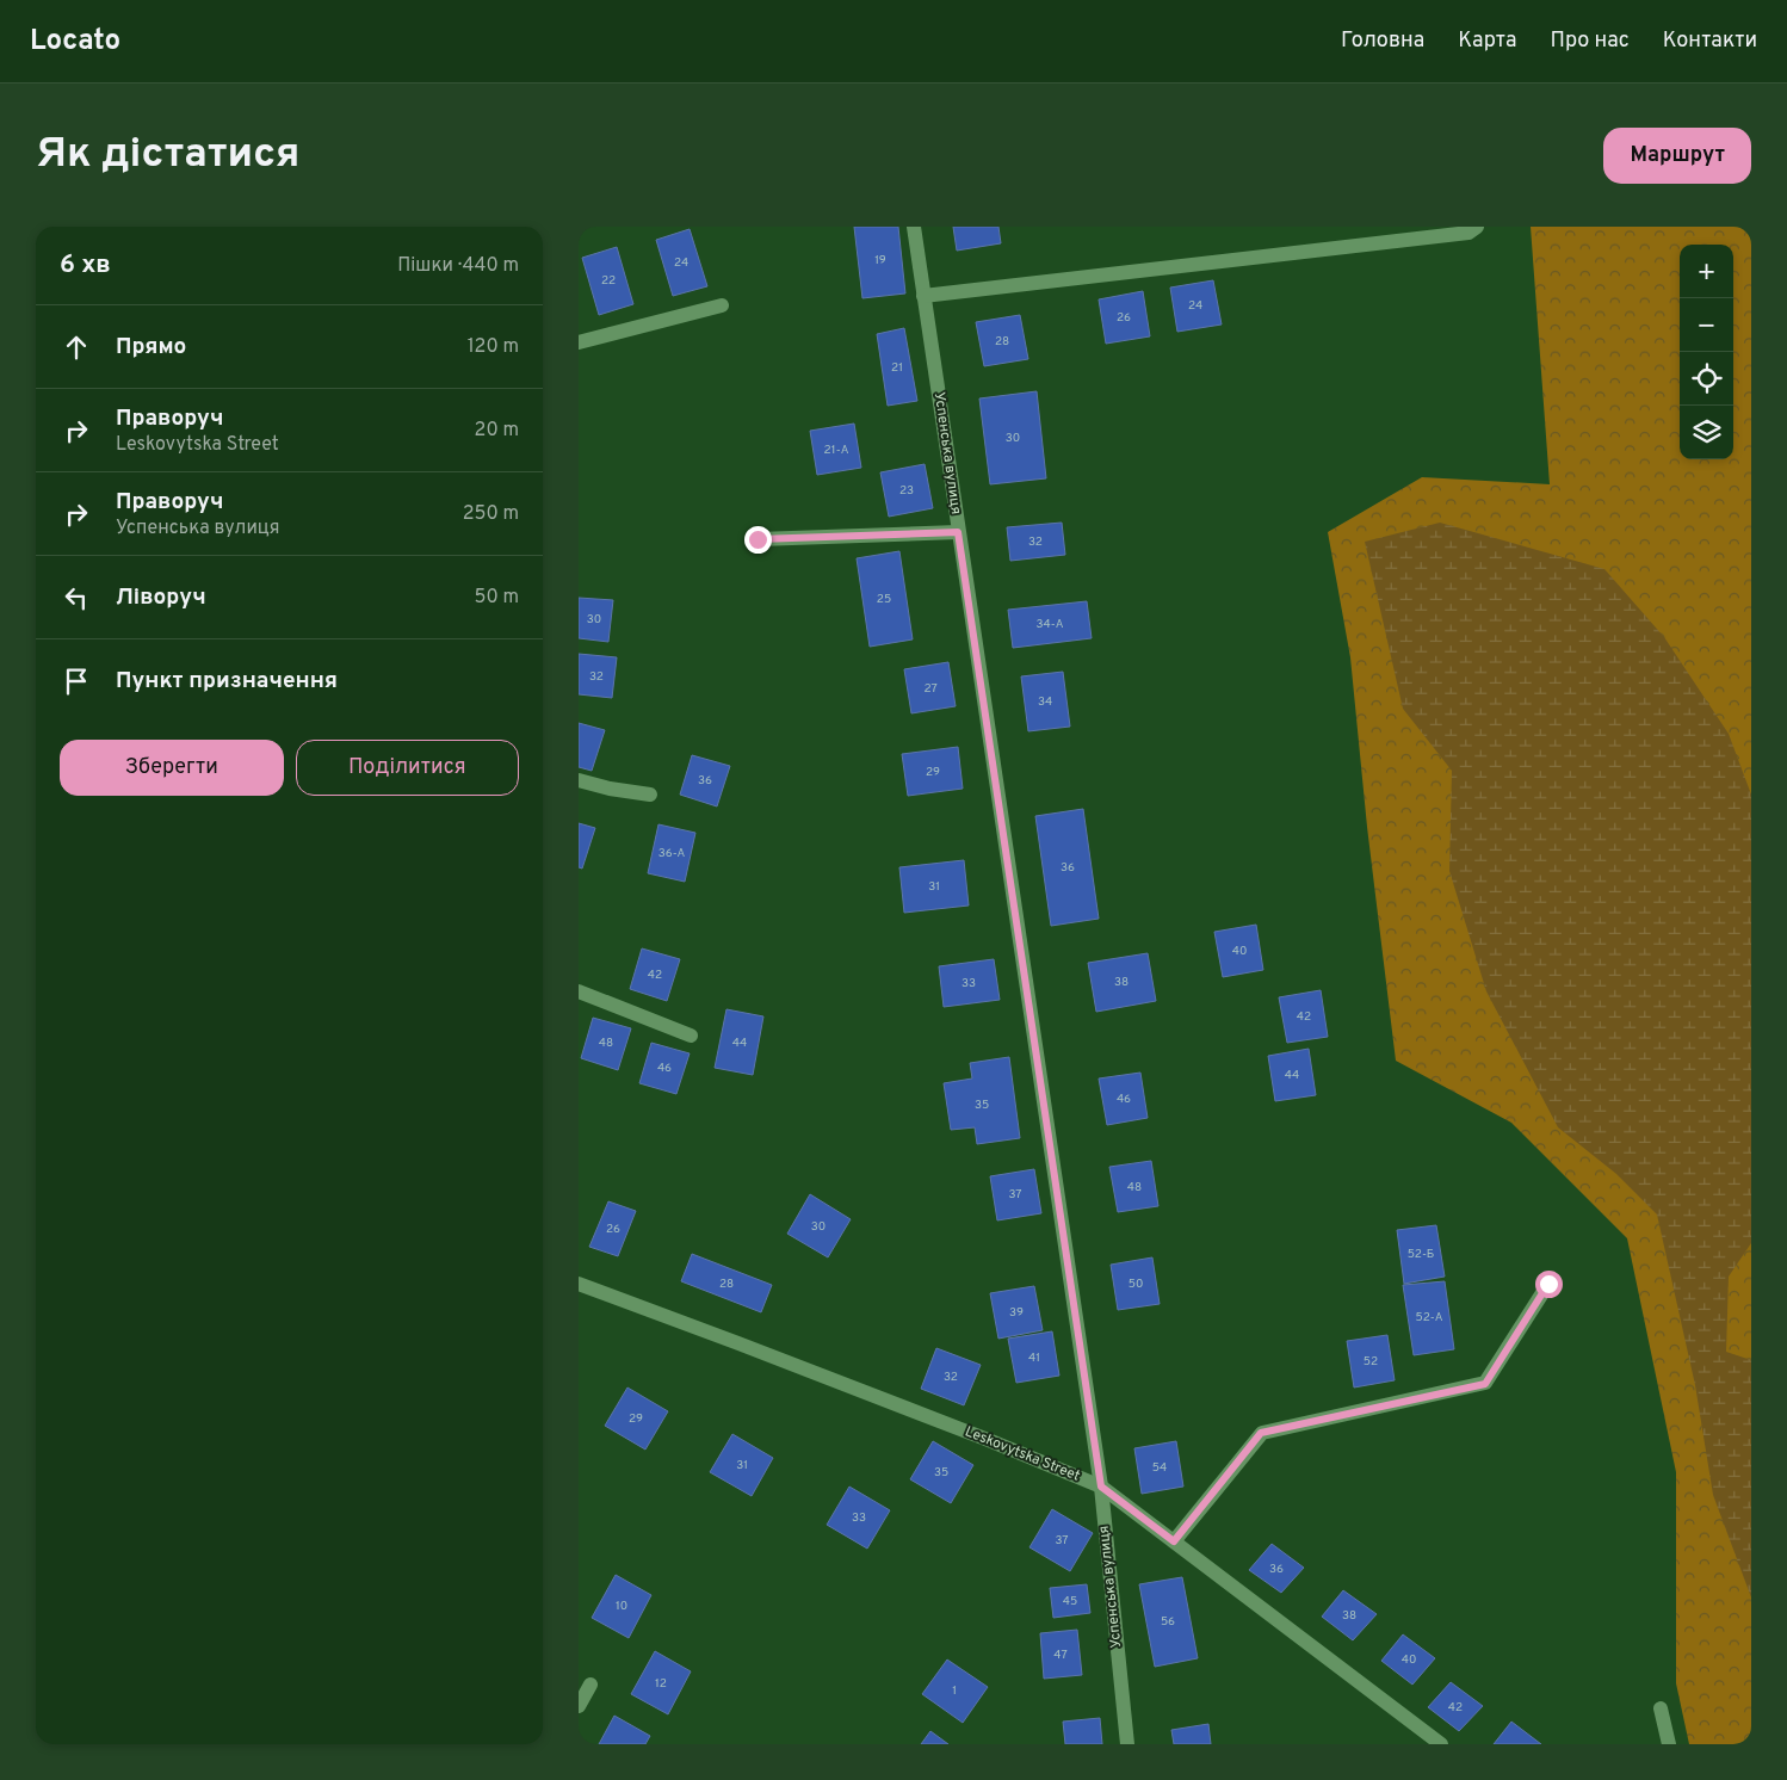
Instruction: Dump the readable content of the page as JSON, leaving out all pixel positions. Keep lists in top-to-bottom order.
{
  "streets": {
    "street": ["Успенська вулиця", "Leskovytska Street"]
  },
  "crossings": [
    ["Успенська вулиця", "Leskovytska Street"]
  ],
  "house_numbers": [
    "19",
    "24",
    "22",
    "24",
    "26",
    "28",
    "21",
    "30",
    "21-А",
    "23",
    "32",
    "25",
    "30",
    "34-А",
    "32",
    "27",
    "34",
    "29",
    "36",
    "36-А",
    "36",
    "31",
    "40",
    "42",
    "38",
    "33",
    "42",
    "48",
    "44",
    "46",
    "44",
    "46",
    "35",
    "48",
    "37",
    "30",
    "26",
    "52-Б",
    "28",
    "50",
    "39",
    "52-А",
    "41",
    "52",
    "32",
    "29",
    "31",
    "54",
    "35",
    "33",
    "37",
    "36",
    "45",
    "10",
    "38",
    "56",
    "47",
    "40",
    "12",
    "1",
    "42"
  ],
  "page": {
    "header": "Locato",
    "nav": [
      "Головна",
      "Карта",
      "Про нас",
      "Контакти"
    ],
    "buttons": [
      "Маршрут",
      ["Зберегти", "Поділитися"]
    ],
    "title": "Як дістатися",
    "heading": ["6 хв", "Пішки · 440 m"],
    "map_buttons": ["+", "−"],
    "list": [
      ["Прямо", "120 m"],
      ["Праворуч", "Leskovytska Street", "20 m"],
      ["Праворуч", "Успенська вулиця", "250 m"],
      ["Ліворуч", "50 m"],
      "Пункт призначення"
    ]
  }
}
